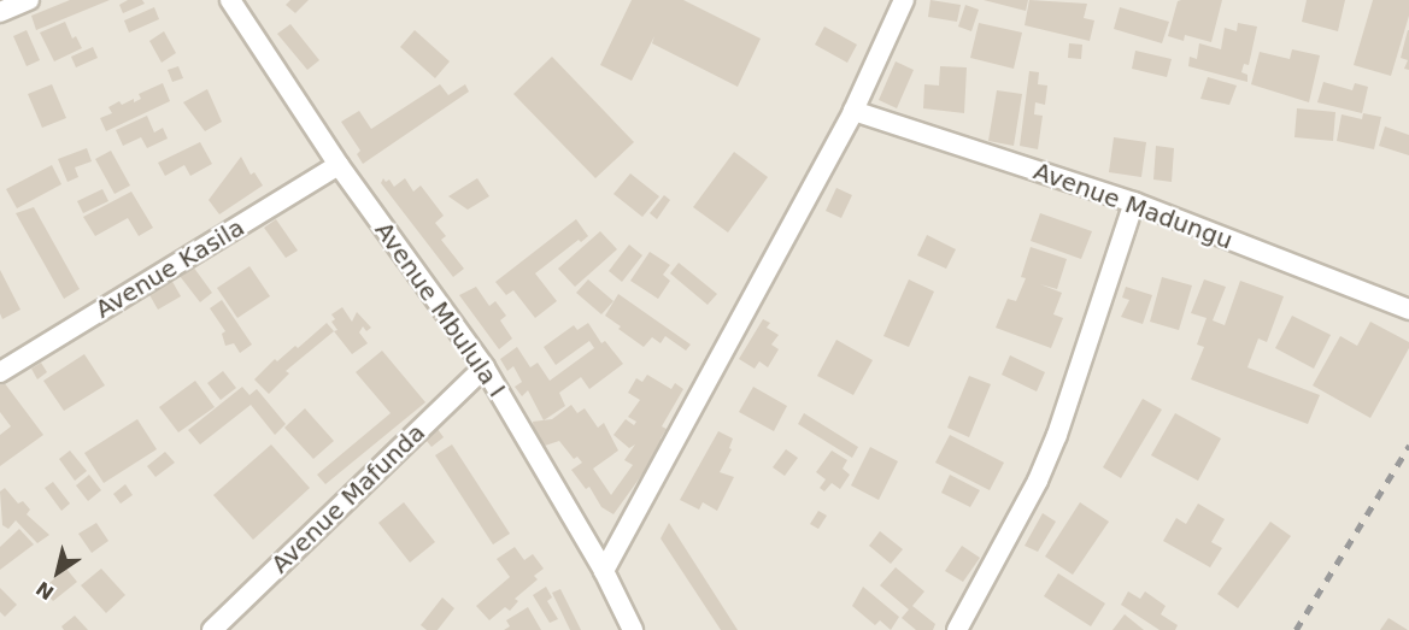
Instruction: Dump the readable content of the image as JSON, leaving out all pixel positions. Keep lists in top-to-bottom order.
{
  "streets": {
    "street": [
      "Avenue Madungu",
      "Avenue Kasila",
      "Avenue Mbulula I",
      "Avenue Mafunda"
    ]
  },
  "crossings": [
    ["Avenue Kasila", "Avenue Mbulula I"],
    ["Avenue Mbulula I", "Avenue Mafunda"]
  ],
  "north": "bottom left"
}
